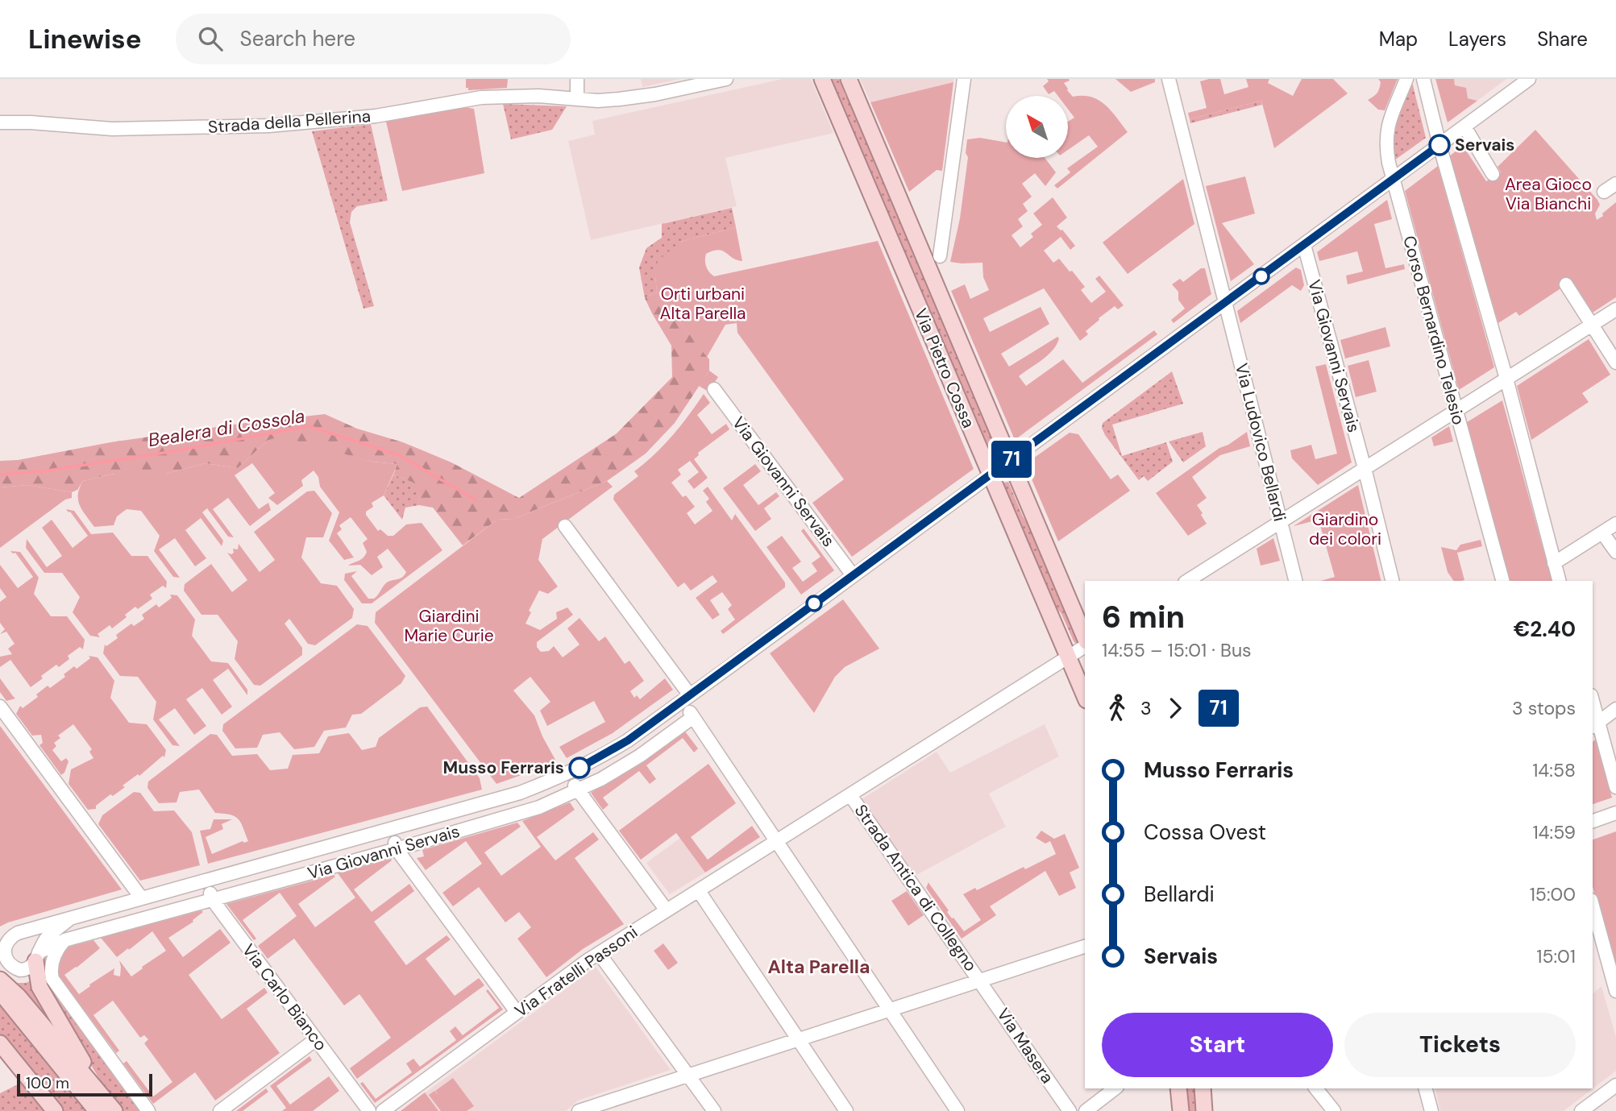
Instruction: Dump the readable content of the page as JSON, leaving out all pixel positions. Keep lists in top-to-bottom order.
{
  "streets": {
    "main road": ["Via Pietro Cossa"],
    "street": [
      "Strada della Pellerina",
      "Corso Bernardino Telesio",
      "Via Giovanni Servais",
      "Via Ludovico Bellardi",
      "Strada Antica di Collegno",
      "Via Fratelli Passoni",
      "Via Carlo Bianco",
      "Via Masera"
    ]
  },
  "crossings": [
    ["Corso Bernardino Telesio", "Via Giovanni Servais"],
    ["Via Giovanni Servais", "Via Pietro Cossa"],
    ["Via Giovanni Servais", "Via Ludovico Bellardi"],
    ["Via Giovanni Servais", "Via Carlo Bianco"],
    ["Strada Antica di Collegno", "Via Masera"]
  ],
  "districts": ["Alta Parella"],
  "water": ["Bealera di Cossola"],
  "parks": [
    "Area Gioco Via Bianchi",
    "Orti urbani Alta Parella",
    "Giardino dei colori",
    "Giardini Marie Curie"
  ],
  "places": ["Servais", "Musso Ferraris"],
  "lines": ["bus line 71"],
  "scale_bar": "100 m",
  "north": "top left",
  "page": {
    "header": "Linewise",
    "search": "Search here",
    "nav": ["Map", "Layers", "Share"],
    "on_map": "71",
    "heading": ["6 min", "14:55 – 15:01 · Bus", "€2.40"],
    "legs": ["3", "71", "3 stops"],
    "list": [
      {
        "name": "Musso Ferraris",
        "value": "14:58"
      },
      {
        "name": "Cossa Ovest",
        "value": "14:59"
      },
      {
        "name": "Bellardi",
        "value": "15:00"
      },
      {
        "name": "Servais",
        "value": "15:01"
      }
    ],
    "buttons": ["Start", "Tickets"],
    "scale": "100 m"
  }
}
